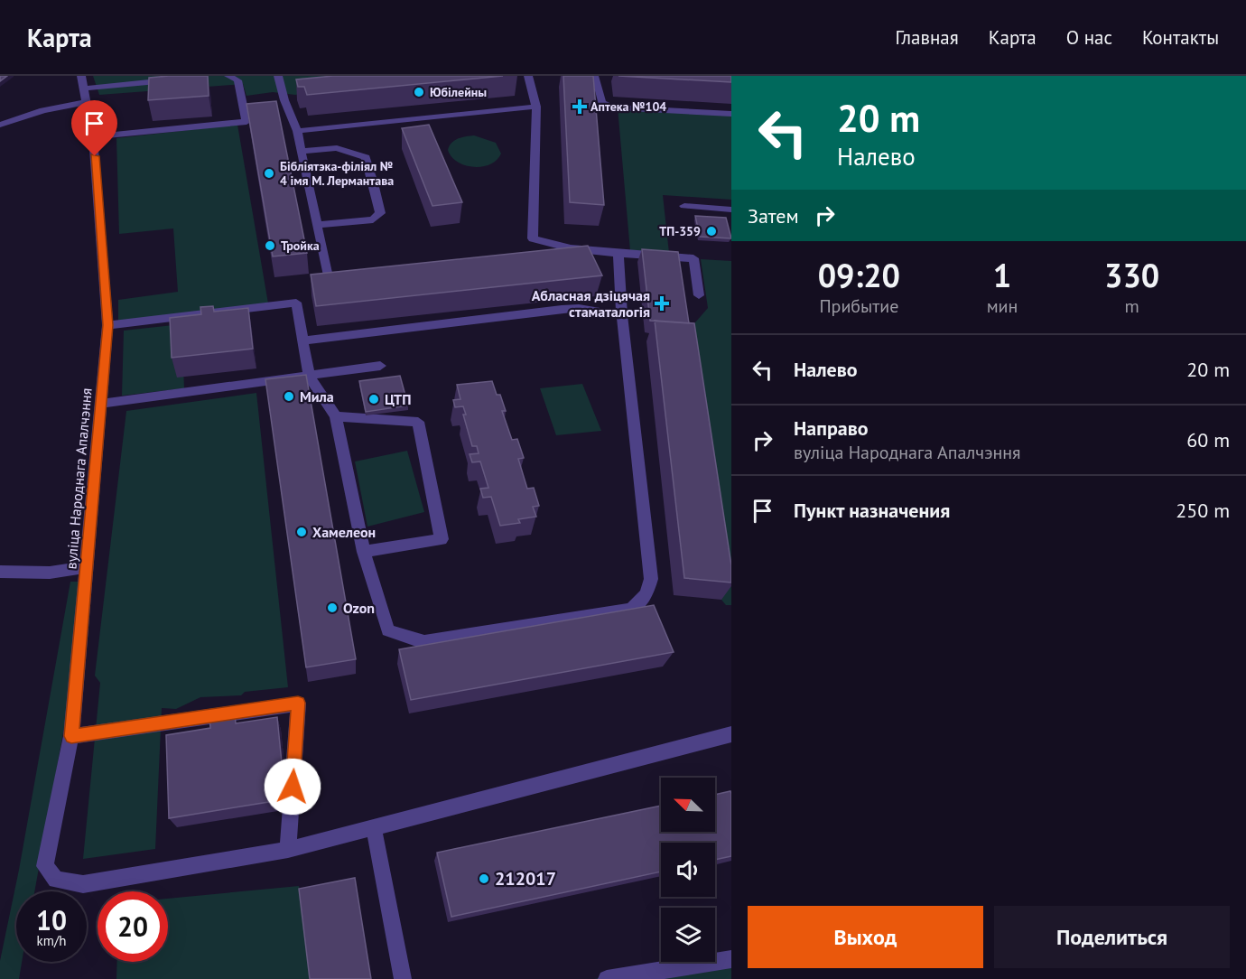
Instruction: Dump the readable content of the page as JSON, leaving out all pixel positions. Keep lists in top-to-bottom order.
{
  "streets": {
    "street": ["вуліца Народнага Апалчэння"]
  },
  "places": {
    "other": [
      "Юбілейны",
      "Бібліятэка-філіял № 4 імя М. Лермантава",
      "ТП-359",
      "Тройка",
      "Мила",
      "ЦТП",
      "Хамелеон",
      "Ozon",
      "212017"
    ],
    "health": ["Аптека №104", "Абласная дзіцячая стаматалогія"]
  },
  "north": "top left",
  "page": {
    "header": "Карта",
    "nav": [
      "Главная",
      "Карта",
      "О нас",
      "Контакты"
    ],
    "turn": ["20 m", "Налево"],
    "then": "Затем",
    "eta": [
      "09:20",
      "Прибытие",
      "1",
      "мин",
      "330",
      "m"
    ],
    "list": [
      {
        "name": "Налево",
        "value": "20 m"
      },
      {
        "name": "Направо",
        "note": "вуліца Народнага Апалчэння",
        "value": "60 m"
      },
      {
        "name": "Пункт назначения",
        "value": "250 m"
      }
    ],
    "speed": "10 km/h",
    "limit": "20",
    "buttons": ["Выход", "Поделиться"]
  }
}
